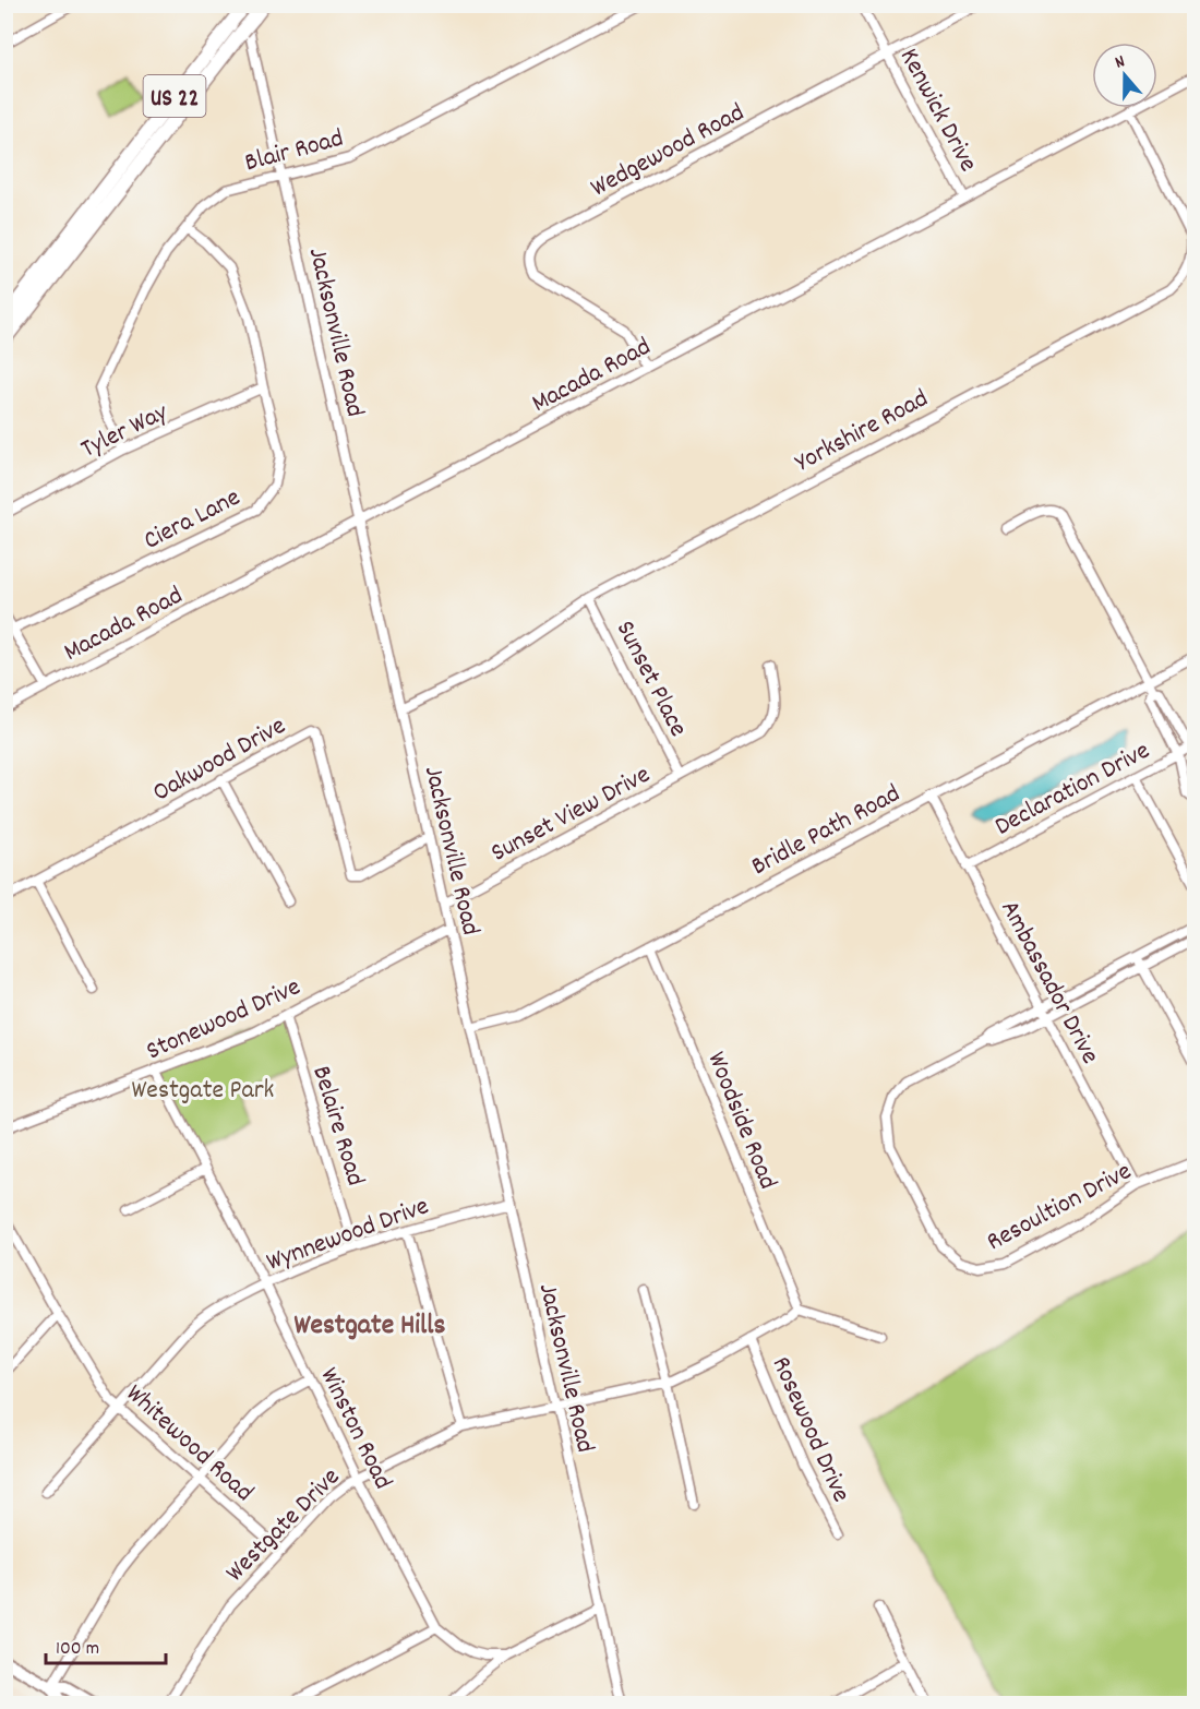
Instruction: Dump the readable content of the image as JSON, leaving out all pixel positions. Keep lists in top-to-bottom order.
{
  "streets": {
    "highway": ["US 22"],
    "street": [
      "Kenwick Drive",
      "Blair Road",
      "Wedgewood Road",
      "Jacksonville Road",
      "Macada Road",
      "Tyler Way",
      "Yorkshire Road",
      "Ciera Lane",
      "Sunset Place",
      "Oakwood Drive",
      "Declaration Drive",
      "Sunset View Drive",
      "Bridle Path Road",
      "Ambassador Drive",
      "Stonewood Drive",
      "Woodside Road",
      "Belaire Road",
      "Resoultion Drive",
      "Wynnewood Drive",
      "Winston Road",
      "Rosewood Drive",
      "Whitewood Road",
      "Westgate Drive"
    ]
  },
  "crossings": [
    ["US 22", "Jacksonville Road"],
    ["Kenwick Drive", "Wedgewood Road"],
    ["Kenwick Drive", "Macada Road"],
    ["Blair Road", "Jacksonville Road"],
    ["Blair Road", "Tyler Way"],
    ["Blair Road", "Ciera Lane"],
    ["Wedgewood Road", "Macada Road"],
    ["Jacksonville Road", "Macada Road"],
    ["Jacksonville Road", "Yorkshire Road"],
    ["Jacksonville Road", "Oakwood Drive"],
    ["Jacksonville Road", "Sunset View Drive"],
    ["Jacksonville Road", "Bridle Path Road"],
    ["Jacksonville Road", "Stonewood Drive"],
    ["Jacksonville Road", "Wynnewood Drive"],
    ["Jacksonville Road", "Westgate Drive"],
    ["Macada Road", "Yorkshire Road"],
    ["Tyler Way", "Ciera Lane"],
    ["Yorkshire Road", "Sunset Place"],
    ["Sunset Place", "Sunset View Drive"],
    ["Declaration Drive", "Ambassador Drive"],
    ["Bridle Path Road", "Ambassador Drive"],
    ["Bridle Path Road", "Woodside Road"],
    ["Ambassador Drive", "Resoultion Drive"],
    ["Stonewood Drive", "Belaire Road"],
    ["Stonewood Drive", "Winston Road"],
    ["Woodside Road", "Westgate Drive"],
    ["Belaire Road", "Wynnewood Drive"],
    ["Wynnewood Drive", "Winston Road"],
    ["Wynnewood Drive", "Whitewood Road"],
    ["Winston Road", "Westgate Drive"],
    ["Rosewood Drive", "Westgate Drive"],
    ["Whitewood Road", "Westgate Drive"]
  ],
  "districts": ["Westgate Hills"],
  "parks": ["Westgate Park"],
  "scale_bar": "100 m",
  "north": "top"
}
